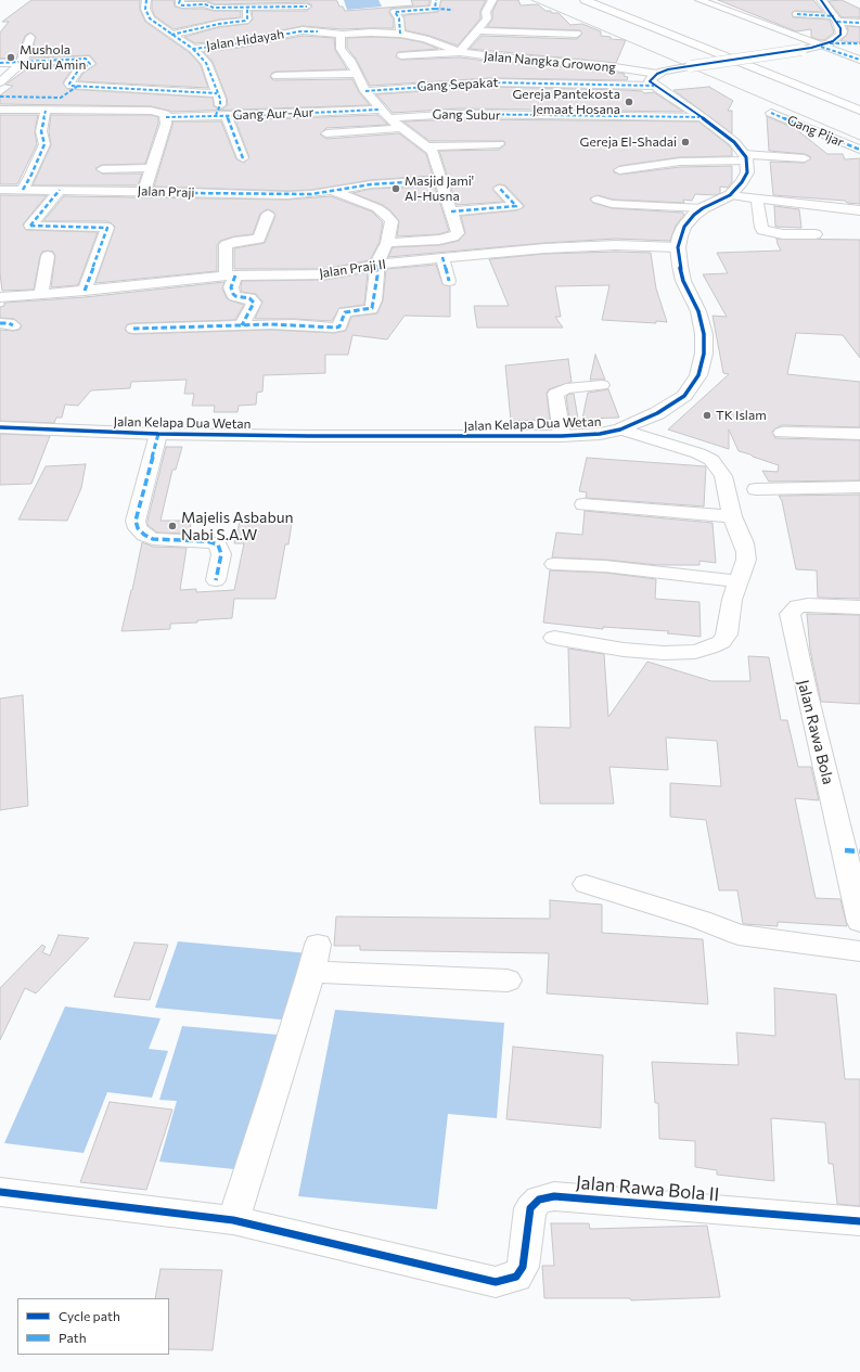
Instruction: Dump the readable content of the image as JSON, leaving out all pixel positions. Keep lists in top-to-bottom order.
{
  "streets": {
    "main road": ["Jalan Kelapa Dua Wetan"],
    "street": [
      "Jalan Hidayah",
      "Jalan Nangka Growong",
      "Gang Sepakat",
      "Gang Aur-Aur",
      "Gang Subur",
      "Gang Pijar",
      "Jalan Praji",
      "Jalan Praji II",
      "Jalan Rawa Bola",
      "Jalan Rawa Bola II"
    ]
  },
  "crossings": [
    ["Jalan Hidayah", "Jalan Nangka Growong"],
    ["Jalan Nangka Growong", "Gang Sepakat"],
    ["Gang Aur-Aur", "Gang Subur"],
    ["Jalan Praji II", "Jalan Kelapa Dua Wetan"]
  ],
  "places": [
    "Mushola Nurul Amin",
    "Gereja Pantekosta Jemaat Hosana",
    "Gereja El-Shadai",
    "Masjid Jami' Al-Husna",
    "TK Islam",
    "Majelis Asbabun Nabi S.A.W"
  ],
  "legend": ["Cycle path", "Path"]
}
